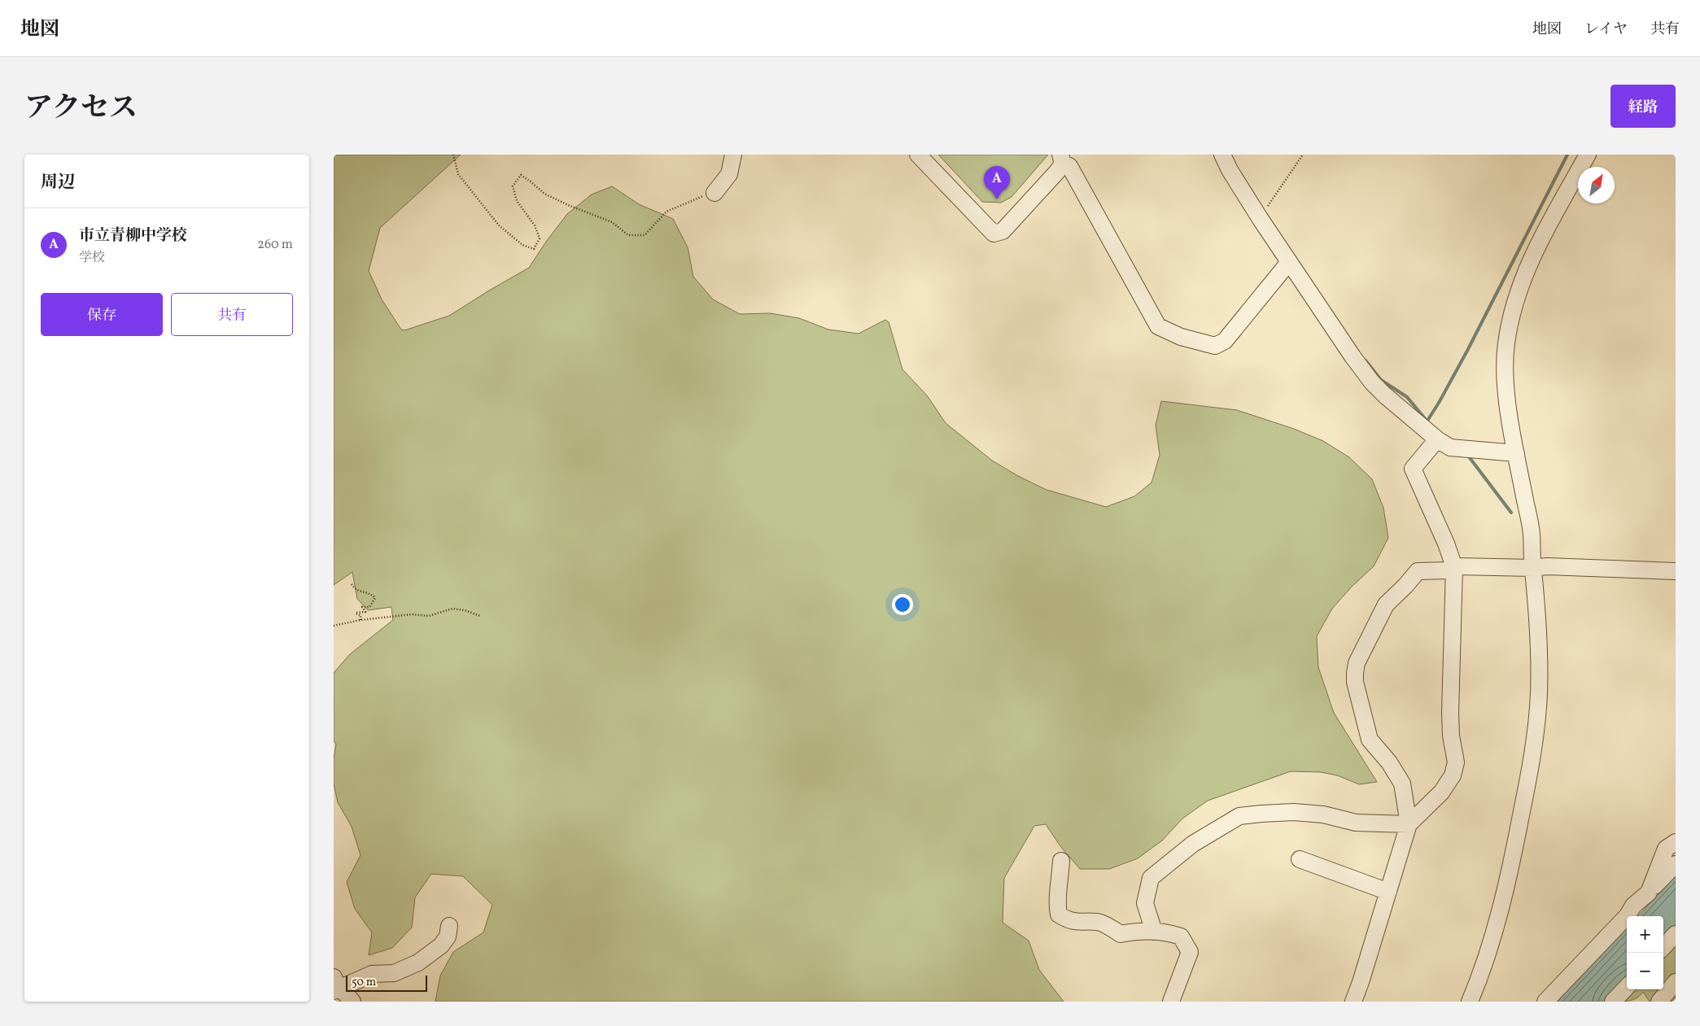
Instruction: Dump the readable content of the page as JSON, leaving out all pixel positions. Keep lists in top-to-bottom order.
{
  "scale_bar": "50 m",
  "north": "top right",
  "page": {
    "header": "地図",
    "nav": ["地図", "レイヤ", "共有"],
    "title": "アクセス",
    "buttons": [
      "経路",
      ["保存", "共有"]
    ],
    "heading": "周辺",
    "pins": "A",
    "list": [
      {
        "mark": "A",
        "name": "市立青柳中学校",
        "note": "学校",
        "value": "260 m"
      }
    ],
    "map_buttons": ["+", "−"],
    "scale": "50 m"
  }
}
